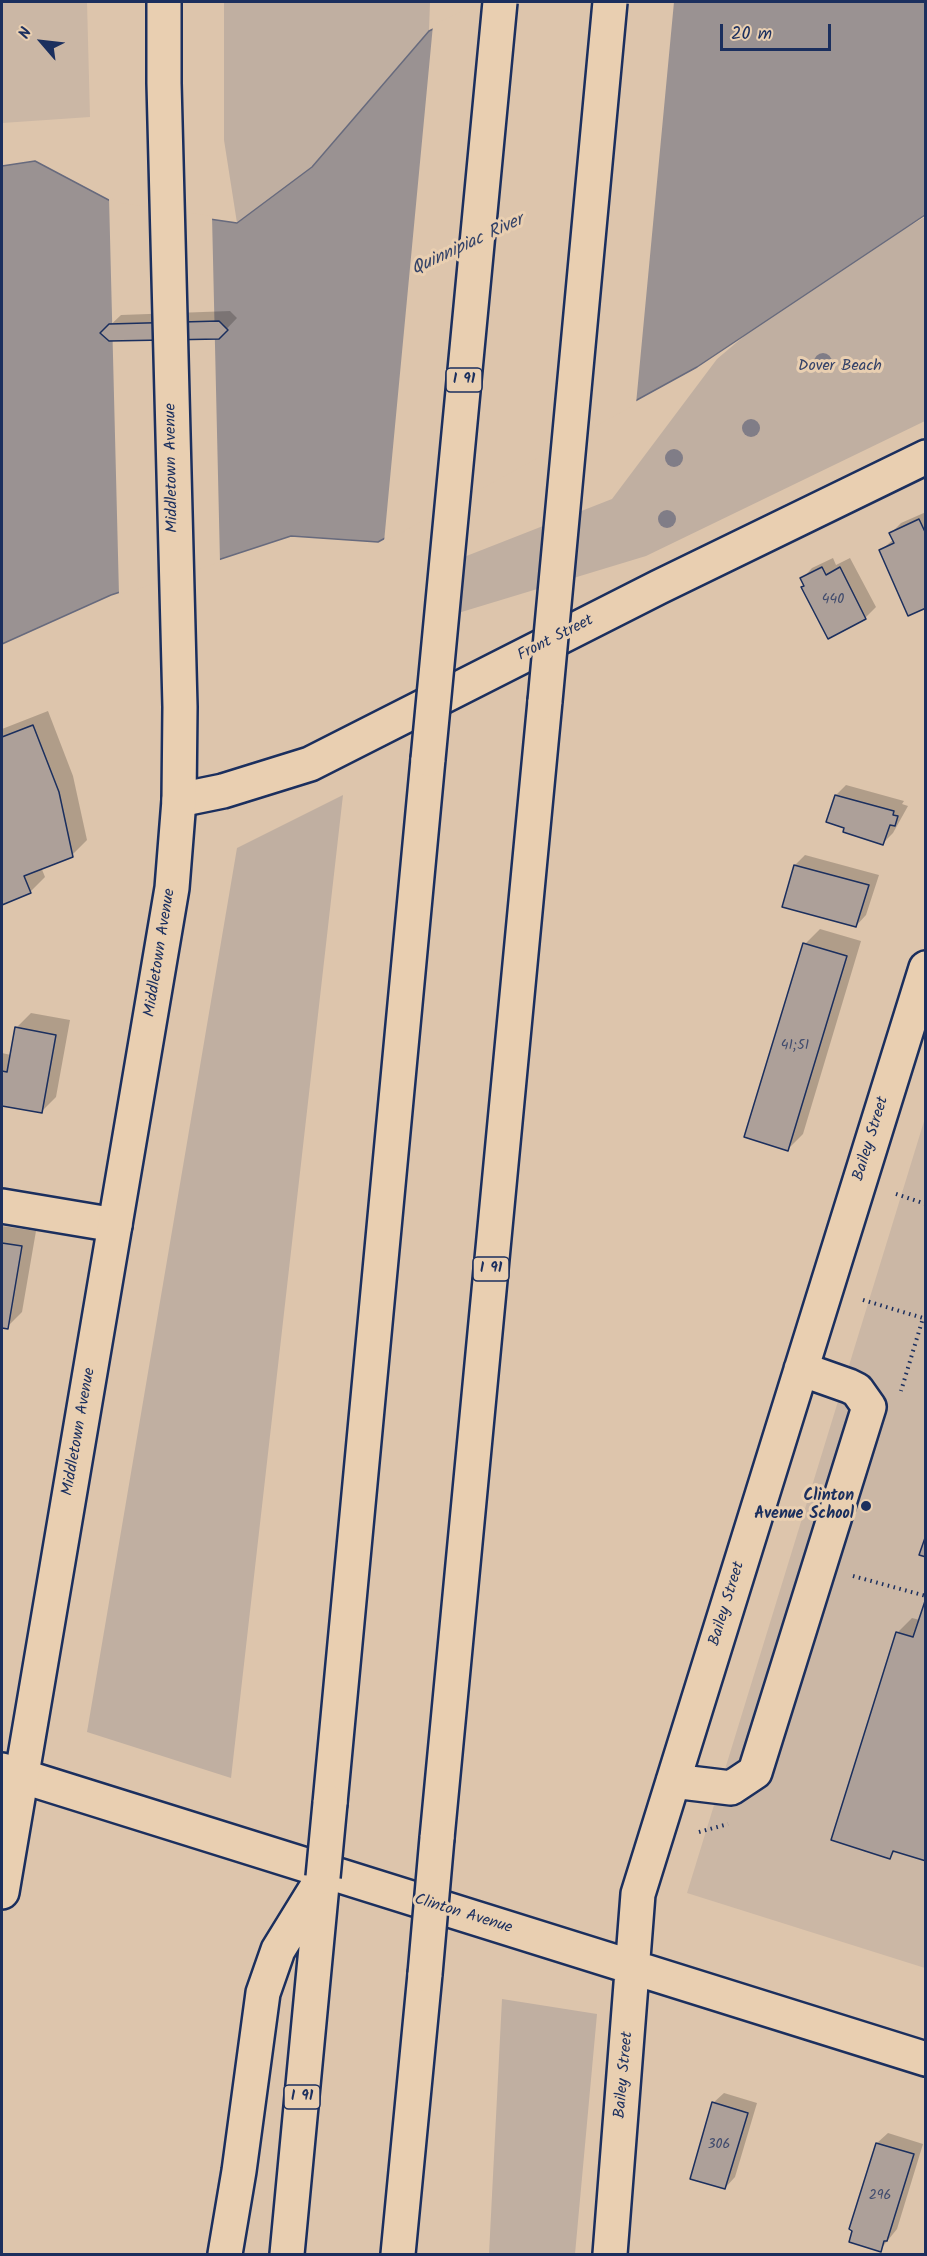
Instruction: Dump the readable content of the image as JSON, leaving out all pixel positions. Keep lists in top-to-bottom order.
{
  "streets": {
    "main road": [
      "I 91",
      "Middletown Avenue",
      "Front Street",
      "Bailey Street",
      "Clinton Avenue"
    ]
  },
  "crossings": [
    ["Middletown Avenue", "Front Street"],
    ["Middletown Avenue", "Clinton Avenue"],
    ["Bailey Street", "Clinton Avenue"]
  ],
  "water": ["Quinnipiac River"],
  "parks": ["Dover Beach"],
  "places": ["Clinton Avenue School"],
  "house_numbers": [
    "440",
    "41;51",
    "306",
    "296"
  ],
  "scale_bar": "20 m",
  "north": "top left"
}
